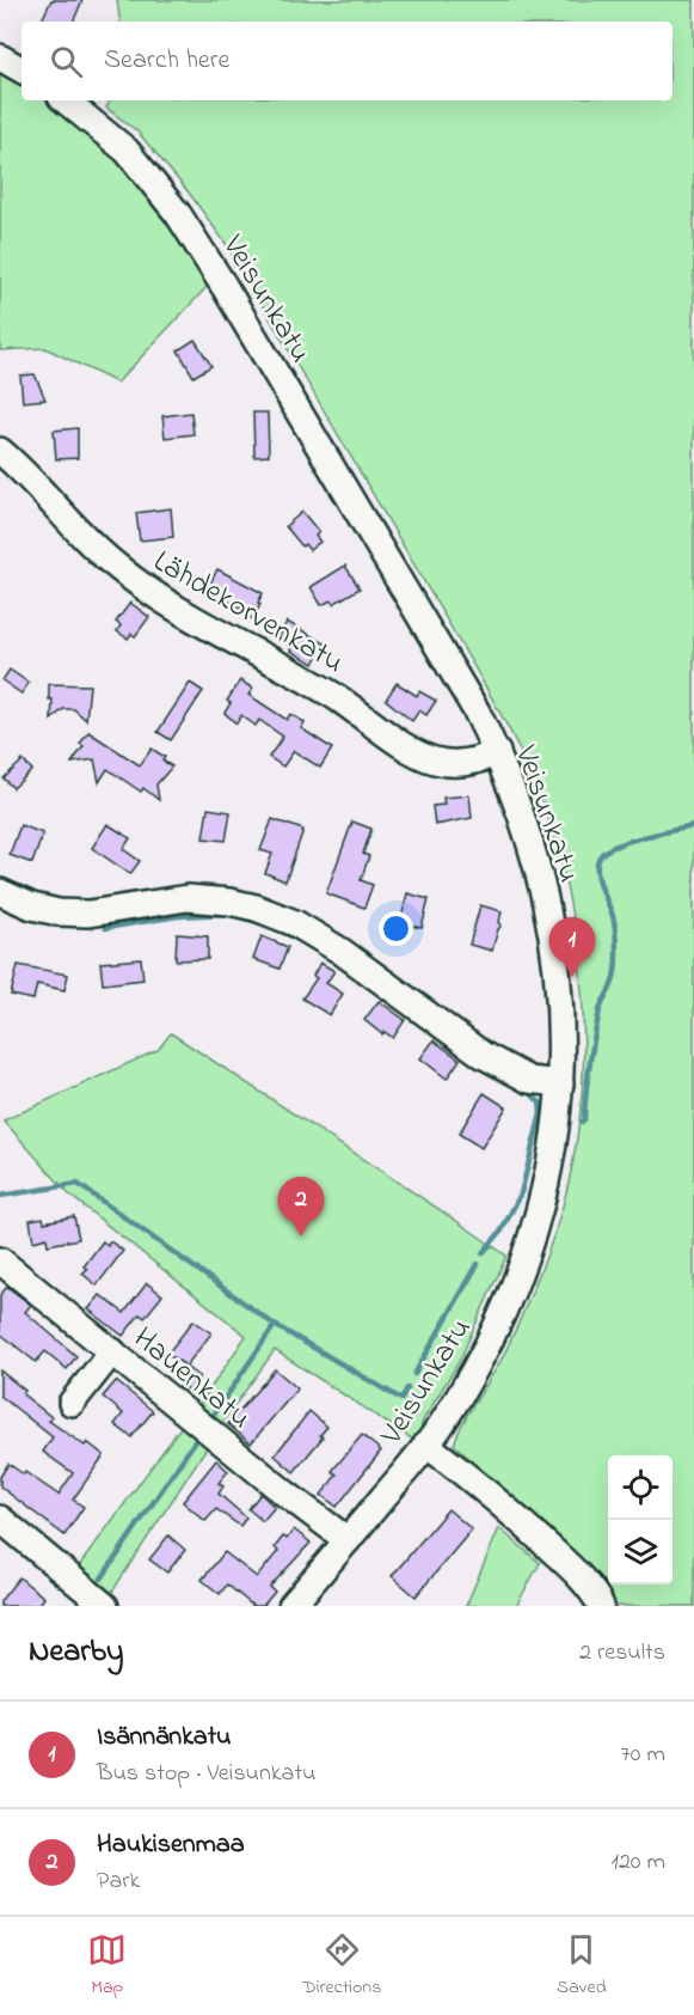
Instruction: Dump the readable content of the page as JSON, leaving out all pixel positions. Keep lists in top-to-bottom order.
{
  "streets": {
    "street": ["Veisunkatu", "Lähdekorvenkatu", "Hauenkatu"]
  },
  "crossings": [
    ["Veisunkatu", "Lähdekorvenkatu"],
    ["Veisunkatu", "Hauenkatu"]
  ],
  "page": {
    "search": "Search here",
    "pins": ["1", "2"],
    "heading": ["Nearby", "2 results"],
    "list": [
      {
        "mark": "1",
        "name": "Isännänkatu",
        "note": "Bus stop · Veisunkatu",
        "value": "70 m"
      },
      {
        "mark": "2",
        "name": "Haukisenmaa",
        "note": "Park",
        "value": "120 m"
      }
    ],
    "nav": ["Map", "Directions", "Saved"]
  }
}
